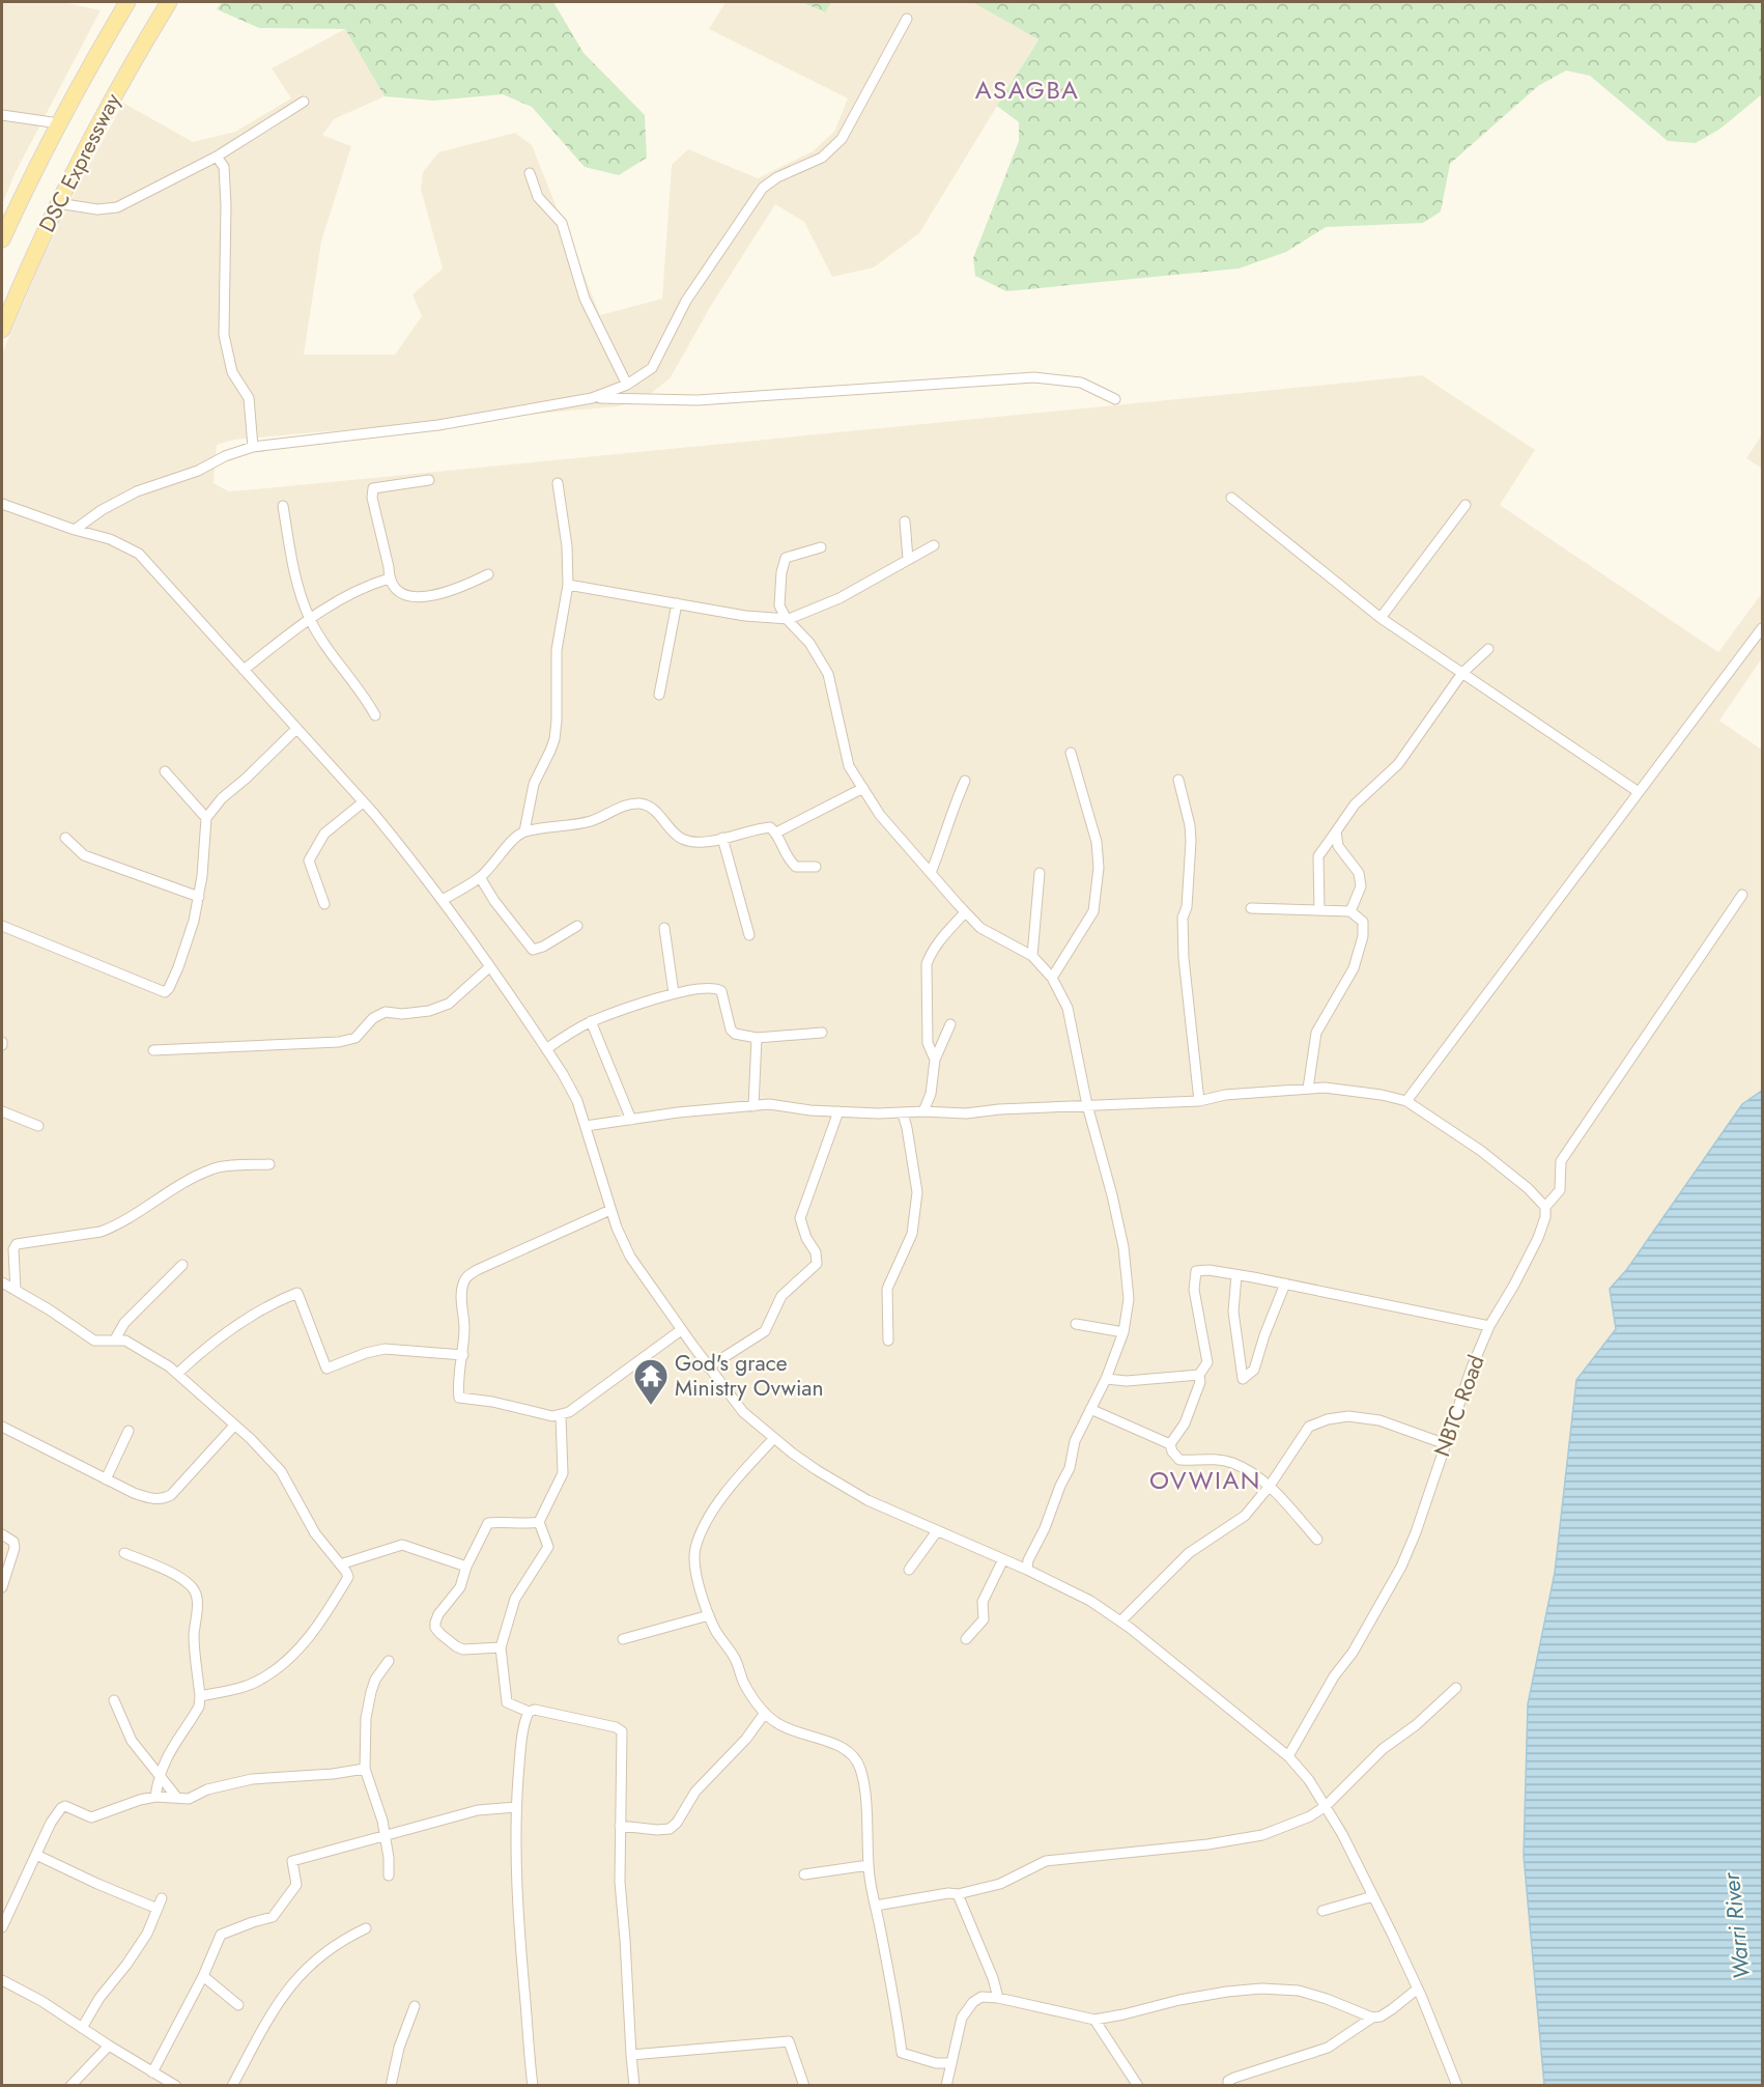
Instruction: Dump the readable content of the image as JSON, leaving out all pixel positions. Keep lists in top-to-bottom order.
{
  "streets": {
    "main road": ["DSC Expressway"],
    "street": ["NBTC Road"]
  },
  "districts": ["ASAGBA", "OVWIAN"],
  "water": ["Warri River"],
  "places": {
    "temple": ["God's grace Ministry Ovwian"]
  }
}
